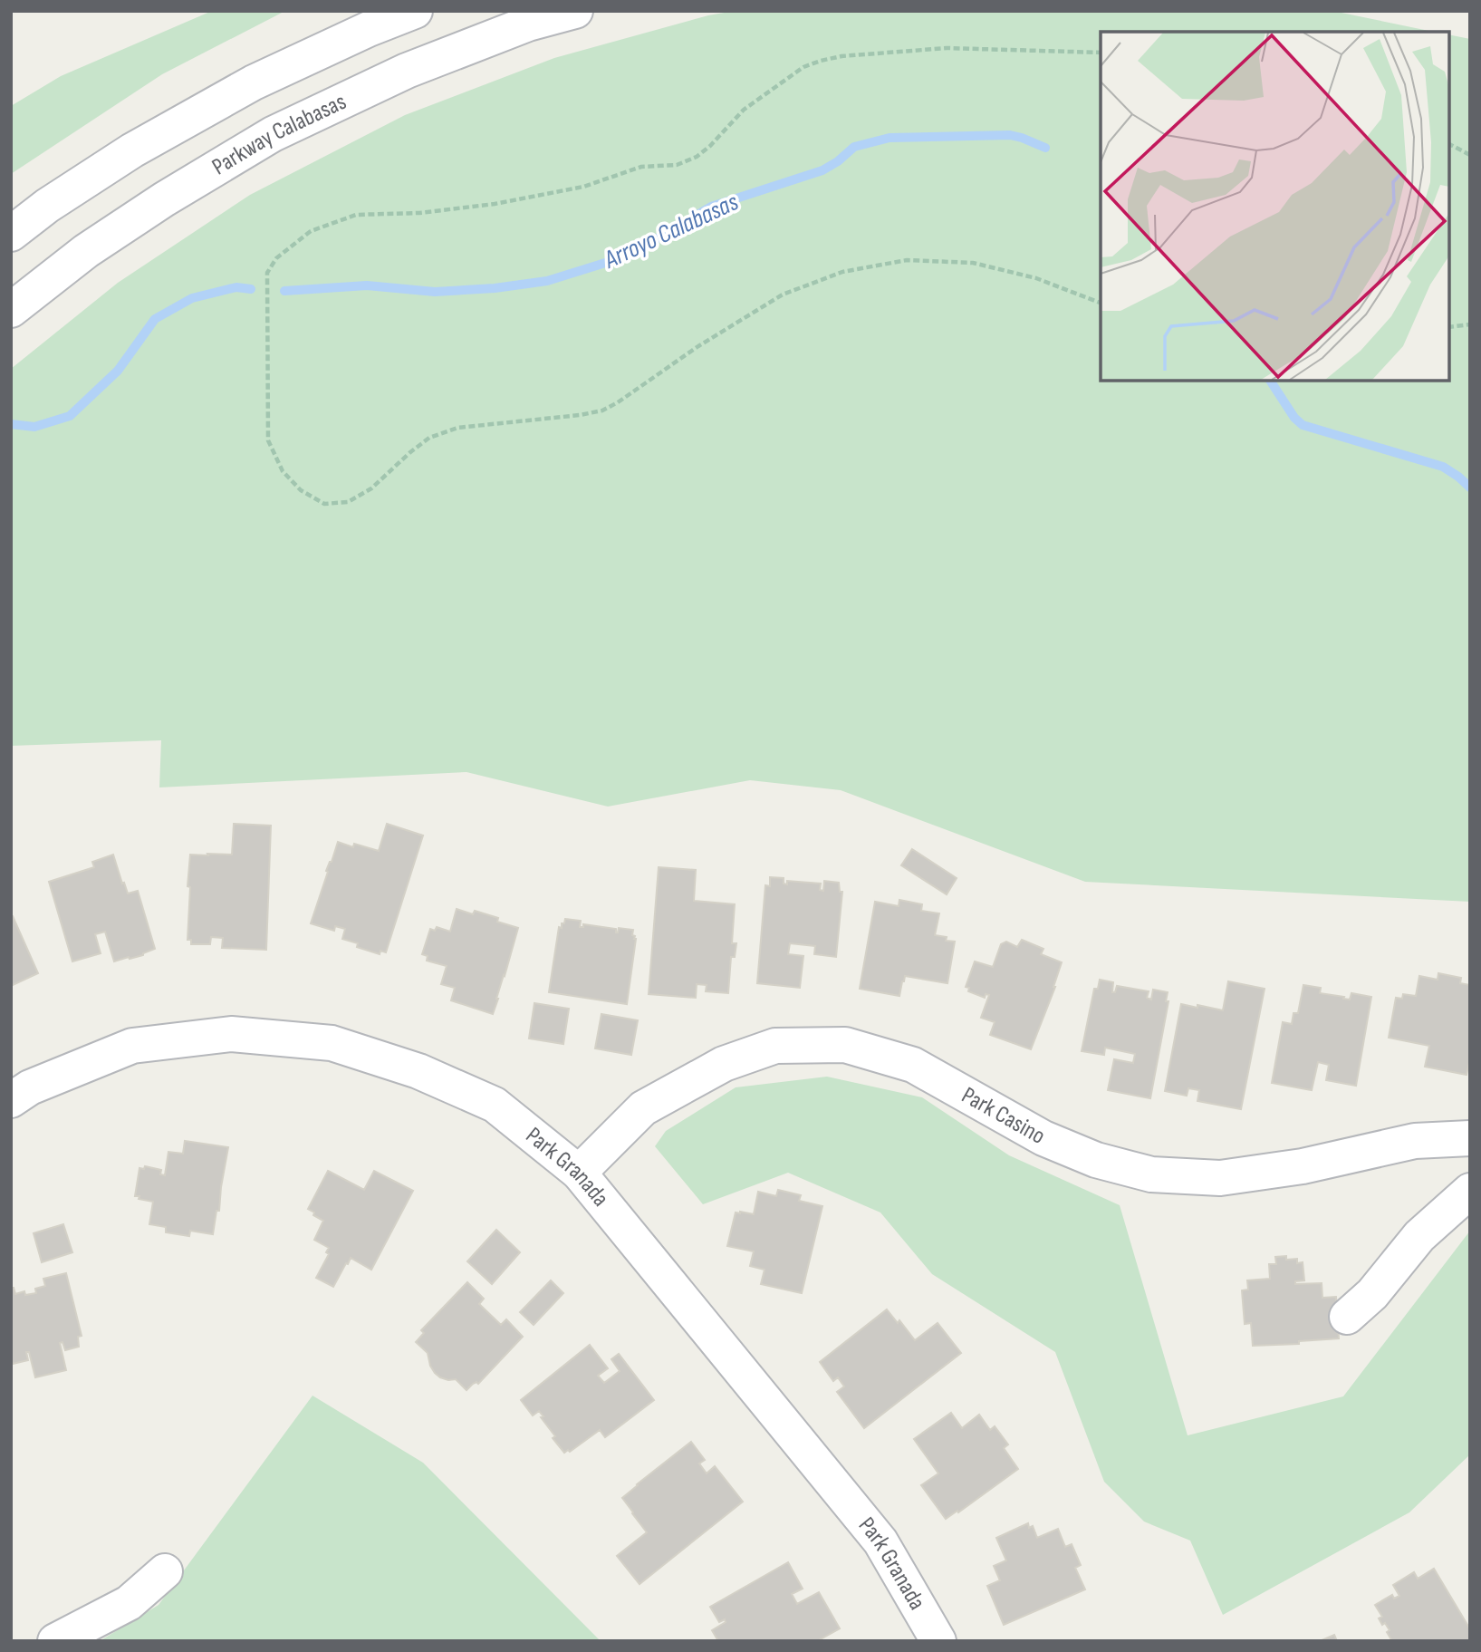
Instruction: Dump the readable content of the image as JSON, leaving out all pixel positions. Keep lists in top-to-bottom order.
{
  "streets": {
    "street": ["Parkway Calabasas", "Park Casino", "Park Granada"]
  },
  "crossings": [
    ["Park Casino", "Park Granada"]
  ],
  "water": ["Arroyo Calabasas"]
}
